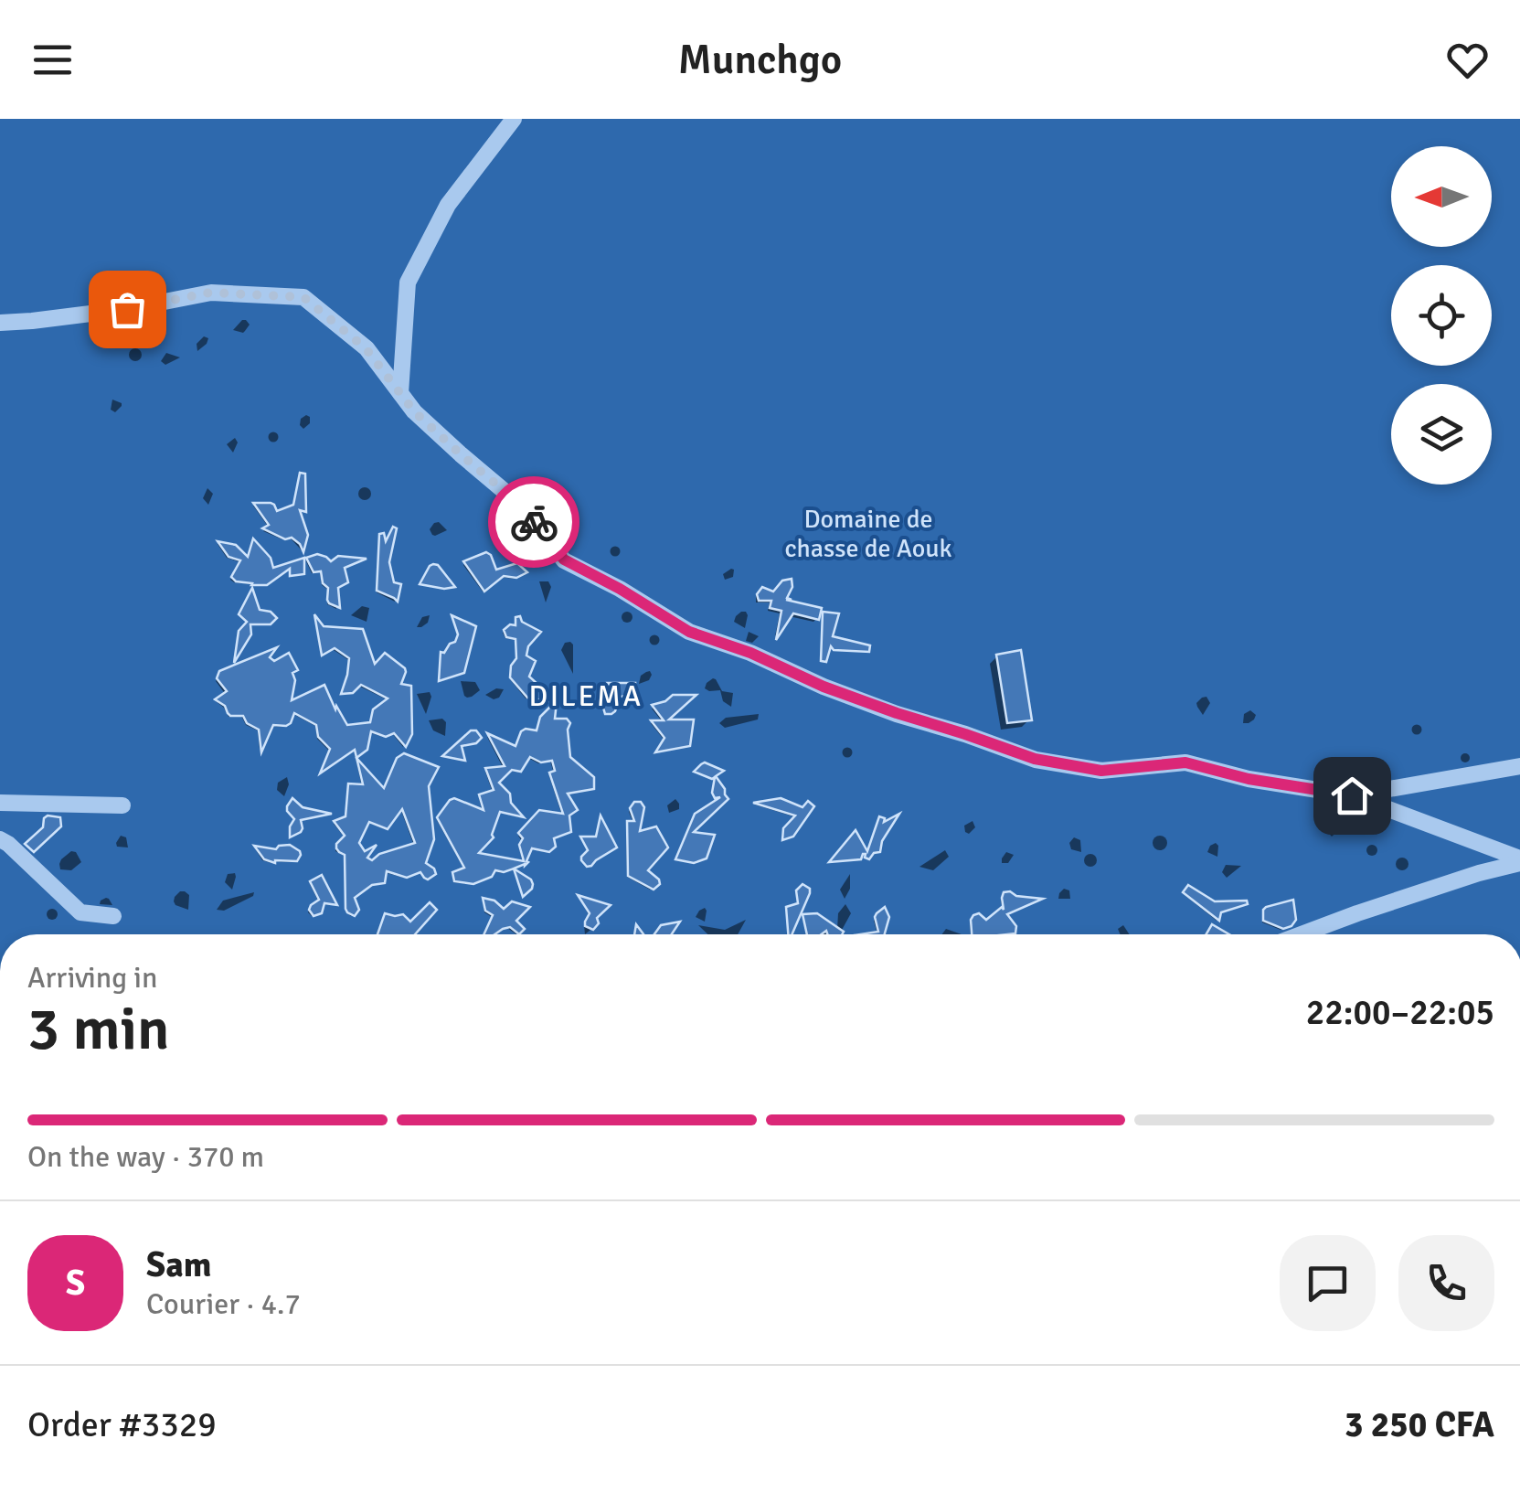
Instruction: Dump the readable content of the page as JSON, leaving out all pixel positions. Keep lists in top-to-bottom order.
{
  "districts": ["DILEMA"],
  "parks": ["Domaine de chasse de Aouk"],
  "north": "left",
  "page": {
    "header": "Munchgo",
    "heading": ["3 min", "Arriving in", "22:00–22:05"],
    "panel": [
      "Sam",
      "Courier · 4.7",
      "Order #3329",
      "3 250 CFA"
    ],
    "bar": "On the way · 370 m",
    "round": "S"
  }
}
